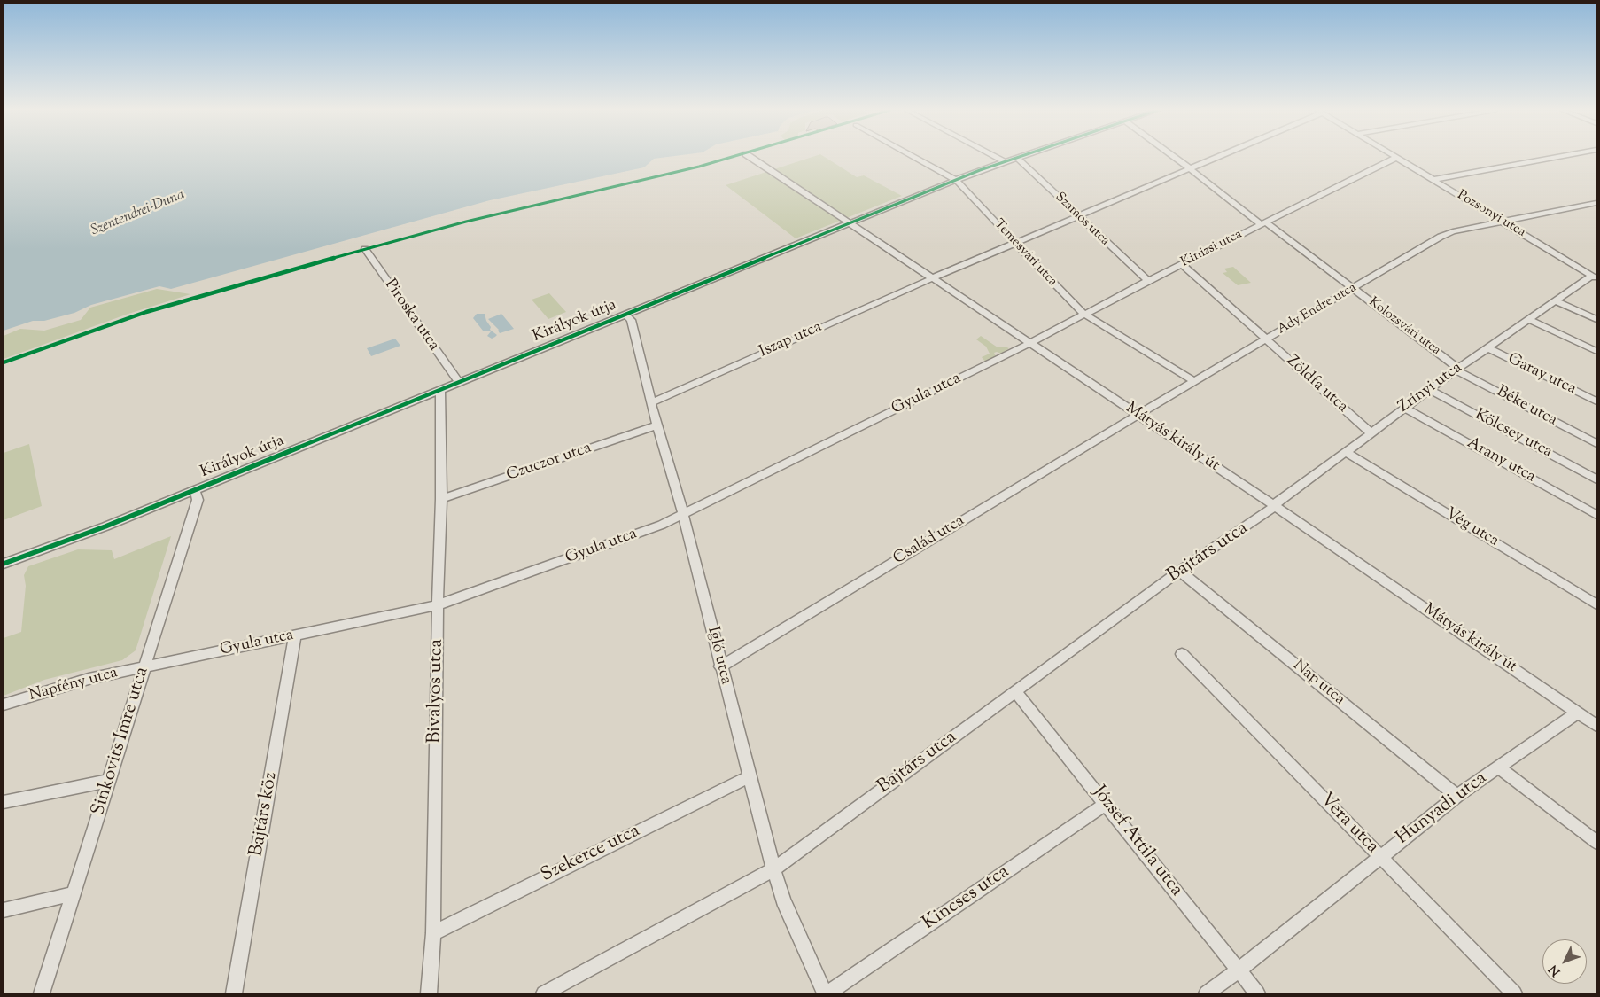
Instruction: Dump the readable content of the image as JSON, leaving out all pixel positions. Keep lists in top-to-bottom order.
{
  "streets": {
    "street": [
      "Pozsonyi utca",
      "Szamos utca",
      "Kinizsi utca",
      "Temesvári utca",
      "Ady Endre utca",
      "Piroska utca",
      "Királyok útja",
      "Kolozsvári utca",
      "Iszap utca",
      "Garay utca",
      "Zöldfa utca",
      "Zrínyi utca",
      "Gyula utca",
      "Béke utca",
      "Kölcsey utca",
      "Mátyás király út",
      "Arany utca",
      "Czuczor utca",
      "Vég utca",
      "Család utca",
      "Bajtárs utca",
      "Igló utca",
      "Nap utca",
      "Napfény utca",
      "Bivalyos utca",
      "Sinkovits Imre utca",
      "Hunyadi utca",
      "Bajtárs köz",
      "Vera utca",
      "József Attila utca",
      "Szekerce utca",
      "Kincses utca"
    ]
  },
  "crossings": [
    ["Pozsonyi utca", "Kinizsi utca"],
    ["Pozsonyi utca", "Ady Endre utca"],
    ["Pozsonyi utca", "Zrínyi utca"],
    ["Szamos utca", "Kinizsi utca"],
    ["Szamos utca", "Királyok útja"],
    ["Szamos utca", "Iszap utca"],
    ["Kinizsi utca", "Temesvári utca"],
    ["Kinizsi utca", "Kolozsvári utca"],
    ["Kinizsi utca", "Zöldfa utca"],
    ["Kinizsi utca", "Gyula utca"],
    ["Kinizsi utca", "Mátyás király út"],
    ["Temesvári utca", "Ady Endre utca"],
    ["Temesvári utca", "Királyok útja"],
    ["Temesvári utca", "Iszap utca"],
    ["Ady Endre utca", "Kolozsvári utca"],
    ["Ady Endre utca", "Zöldfa utca"],
    ["Ady Endre utca", "Mátyás király út"],
    ["Ady Endre utca", "Család utca"],
    ["Piroska utca", "Királyok útja"],
    ["Királyok útja", "Mátyás király út"],
    ["Királyok útja", "Igló utca"],
    ["Királyok útja", "Bivalyos utca"],
    ["Királyok útja", "Sinkovits Imre utca"],
    ["Kolozsvári utca", "Iszap utca"],
    ["Kolozsvári utca", "Zrínyi utca"],
    ["Kolozsvári utca", "Béke utca"],
    ["Iszap utca", "Mátyás király út"],
    ["Iszap utca", "Igló utca"],
    ["Garay utca", "Zrínyi utca"],
    ["Zöldfa utca", "Zrínyi utca"],
    ["Zrínyi utca", "Béke utca"],
    ["Zrínyi utca", "Kölcsey utca"],
    ["Zrínyi utca", "Mátyás király út"],
    ["Zrínyi utca", "Arany utca"],
    ["Zrínyi utca", "Vég utca"],
    ["Zrínyi utca", "Bajtárs utca"],
    ["Gyula utca", "Mátyás király út"],
    ["Gyula utca", "Igló utca"],
    ["Gyula utca", "Napfény utca"],
    ["Gyula utca", "Bivalyos utca"],
    ["Gyula utca", "Sinkovits Imre utca"],
    ["Gyula utca", "Bajtárs köz"],
    ["Mátyás király út", "Család utca"],
    ["Mátyás király út", "Bajtárs utca"],
    ["Mátyás király út", "Hunyadi utca"],
    ["Czuczor utca", "Igló utca"],
    ["Czuczor utca", "Bivalyos utca"],
    ["Család utca", "Igló utca"],
    ["Bajtárs utca", "Igló utca"],
    ["Bajtárs utca", "Nap utca"],
    ["Bajtárs utca", "József Attila utca"],
    ["Igló utca", "Szekerce utca"],
    ["Igló utca", "Kincses utca"],
    ["Nap utca", "Hunyadi utca"],
    ["Napfény utca", "Sinkovits Imre utca"],
    ["Bivalyos utca", "Szekerce utca"],
    ["Hunyadi utca", "Vera utca"],
    ["Hunyadi utca", "József Attila utca"],
    ["József Attila utca", "Kincses utca"]
  ],
  "water": ["Szentendrei-Duna"],
  "north": "bottom left"
}
